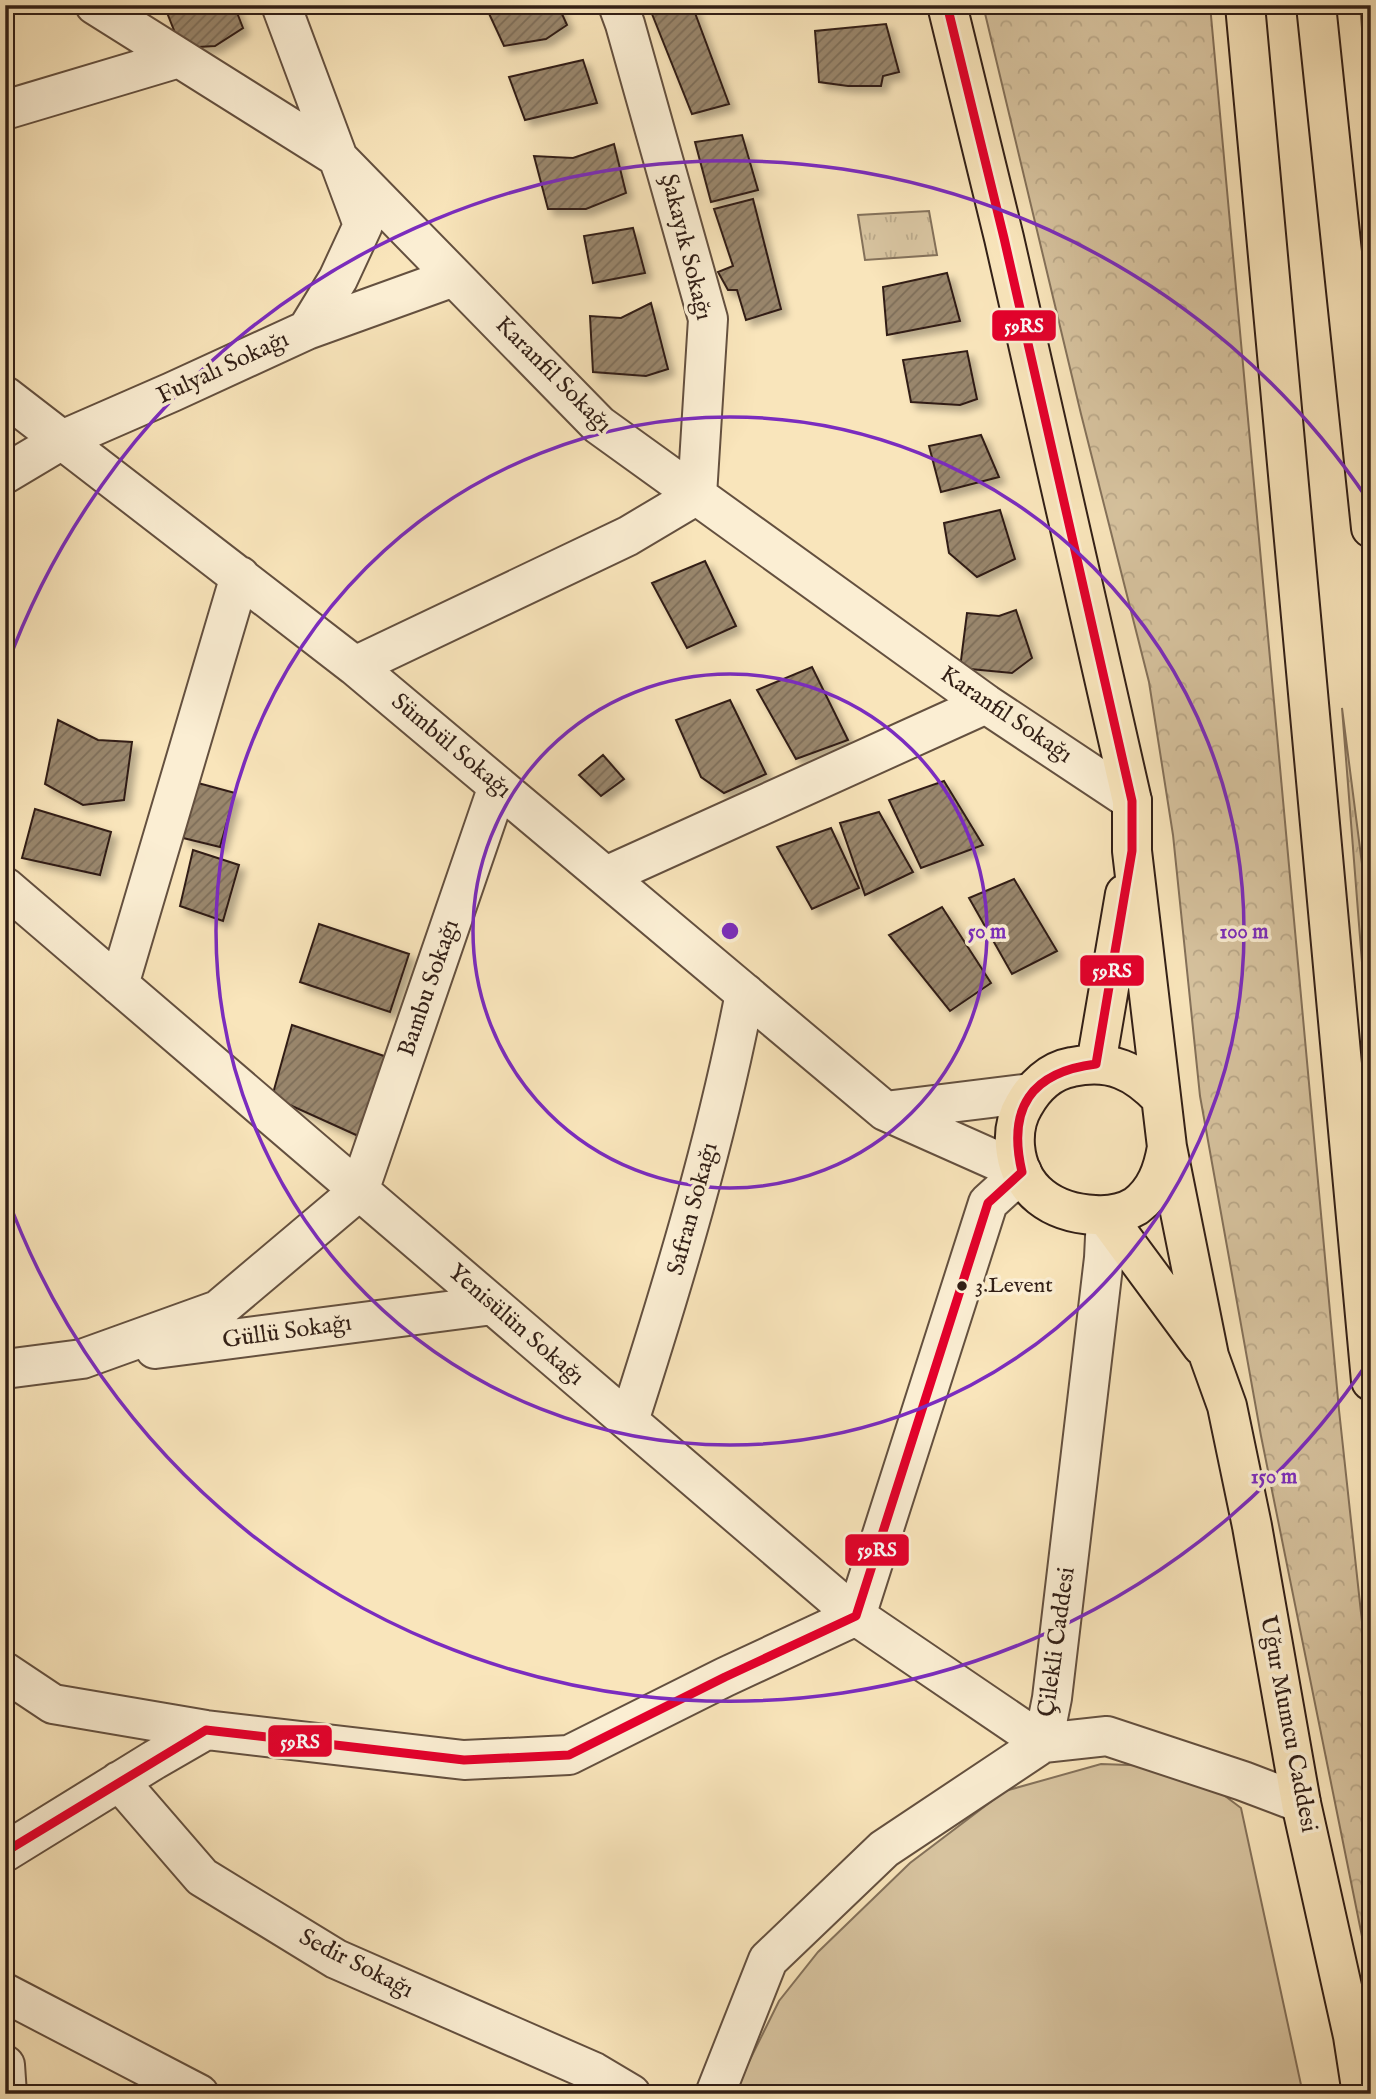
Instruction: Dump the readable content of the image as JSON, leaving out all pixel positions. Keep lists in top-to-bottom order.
{
  "streets": {
    "main road": ["Uğur Mumcu Caddesi"],
    "street": [
      "Şakayık Sokağı",
      "Fulyalı Sokağı",
      "Karanfil Sokağı",
      "Sümbül Sokağı",
      "Bambu Sokağı",
      "Safran Sokağı",
      "Yenisülün Sokağı",
      "Güllü Sokağı",
      "Çilekli Caddesi",
      "Sedir Sokağı"
    ]
  },
  "crossings": [
    ["Şakayık Sokağı", "Karanfil Sokağı"],
    ["Fulyalı Sokağı", "Karanfil Sokağı"],
    ["Fulyalı Sokağı", "Sümbül Sokağı"],
    ["Sümbül Sokağı", "Bambu Sokağı"],
    ["Sümbül Sokağı", "Safran Sokağı"],
    ["Sümbül Sokağı", "Çilekli Caddesi"],
    ["Sümbül Sokağı", "Uğur Mumcu Caddesi"],
    ["Bambu Sokağı", "Yenisülün Sokağı"],
    ["Bambu Sokağı", "Güllü Sokağı"],
    ["Safran Sokağı", "Yenisülün Sokağı"],
    ["Yenisülün Sokağı", "Güllü Sokağı"],
    ["Yenisülün Sokağı", "Çilekli Caddesi"],
    ["Çilekli Caddesi", "Uğur Mumcu Caddesi"]
  ],
  "places": ["3.Levent"],
  "lines": ["transit line 59RS"],
  "rings": ["50 m", "100 m", "150 m"]
}
